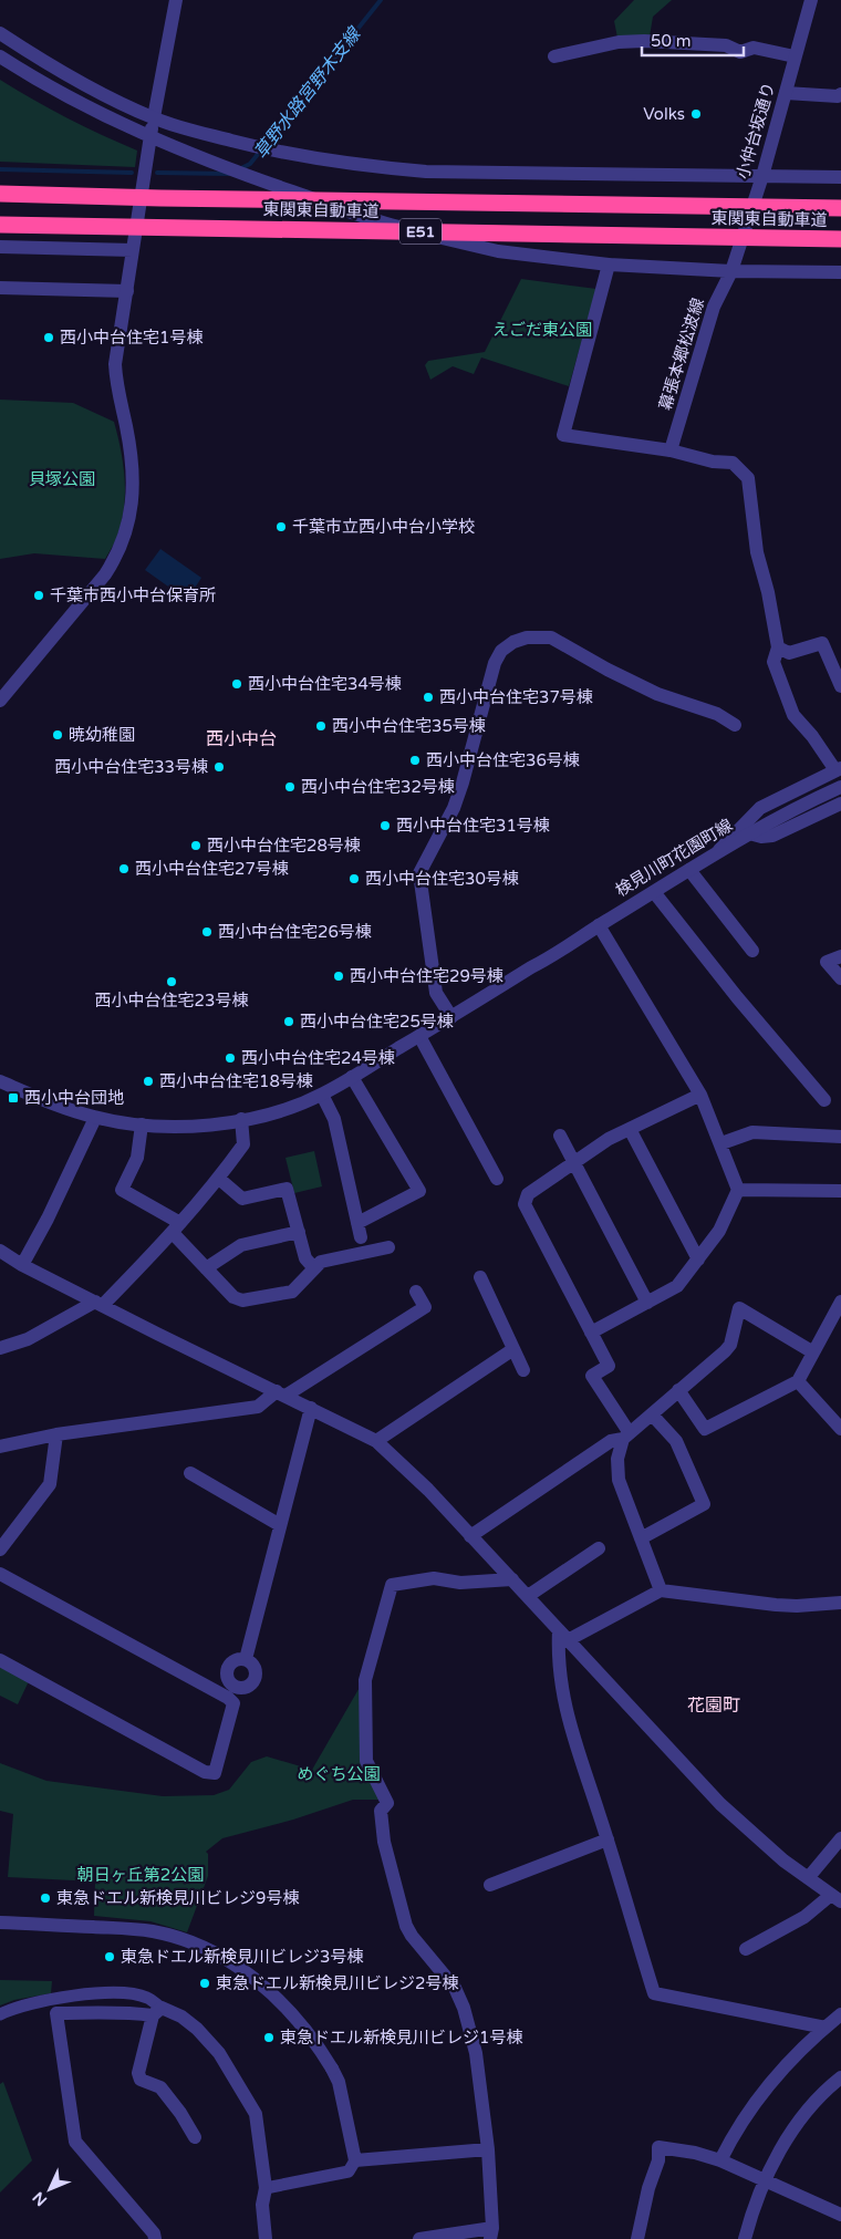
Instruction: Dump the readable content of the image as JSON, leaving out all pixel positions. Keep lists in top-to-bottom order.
{
  "streets": {
    "highway": ["東関東自動車道", "E51"],
    "street": ["小仲台坂通り", "幕張本郷松波線", "検見川町花園町線"]
  },
  "crossings": [
    ["小仲台坂通り", "幕張本郷松波線"]
  ],
  "districts": ["西小中台", "花園町"],
  "water": ["草野水路宮野木支線"],
  "parks": [
    "えごだ東公園",
    "貝塚公園",
    "めぐち公園",
    "朝日ヶ丘第2公園"
  ],
  "places": {
    "other": [
      "Volks",
      "西小中台住宅1号棟",
      "千葉市立西小中台小学校",
      "千葉市西小中台保育所",
      "西小中台住宅34号棟",
      "西小中台住宅37号棟",
      "西小中台住宅35号棟",
      "暁幼稚園",
      "西小中台住宅36号棟",
      "西小中台住宅33号棟",
      "西小中台住宅32号棟",
      "西小中台住宅31号棟",
      "西小中台住宅28号棟",
      "西小中台住宅27号棟",
      "西小中台住宅30号棟",
      "西小中台住宅26号棟",
      "西小中台住宅29号棟",
      "西小中台住宅23号棟",
      "西小中台住宅25号棟",
      "西小中台住宅24号棟",
      "西小中台住宅18号棟",
      "東急ドエル新検見川ビレジ9号棟",
      "東急ドエル新検見川ビレジ3号棟",
      "東急ドエル新検見川ビレジ2号棟",
      "東急ドエル新検見川ビレジ1号棟"
    ],
    "transit": ["西小中台団地"]
  },
  "scale_bar": "50 m",
  "north": "bottom left"
}
